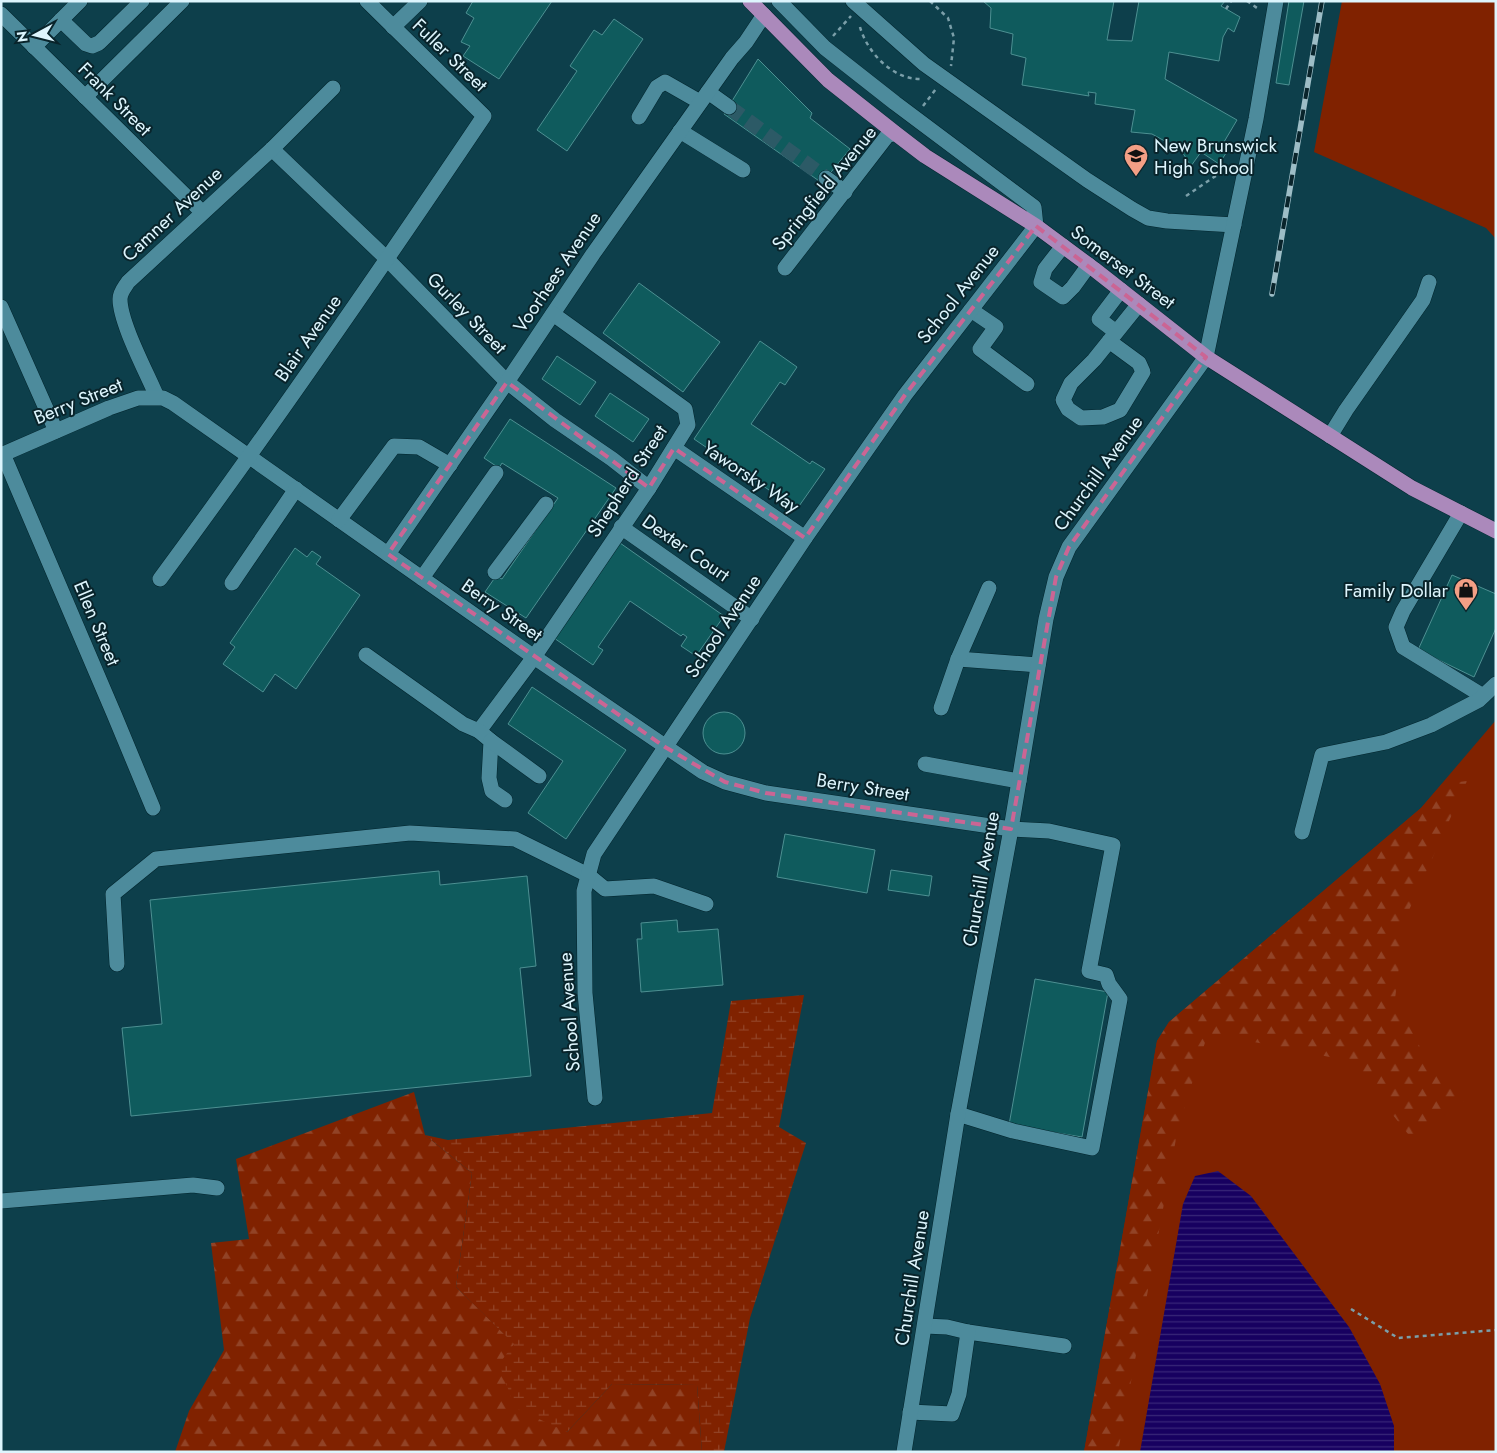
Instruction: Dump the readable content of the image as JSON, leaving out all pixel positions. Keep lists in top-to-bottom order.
{
  "streets": {
    "main road": ["Somerset Street"],
    "street": [
      "Fuller Street",
      "Frank Street",
      "Springfield Avenue",
      "Camner Avenue",
      "Voorhees Avenue",
      "School Avenue",
      "Gurley Street",
      "Blair Avenue",
      "Berry Street",
      "Churchill Avenue",
      "Yaworsky Way",
      "Shepherd Street",
      "Dexter Court",
      "Ellen Street"
    ]
  },
  "crossings": [
    ["Fuller Street", "Blair Avenue"],
    ["Frank Street", "Camner Avenue"],
    ["Springfield Avenue", "Somerset Street"],
    ["Camner Avenue", "Gurley Street"],
    ["Camner Avenue", "Berry Street"],
    ["Somerset Street", "Voorhees Avenue"],
    ["Somerset Street", "School Avenue"],
    ["Somerset Street", "Churchill Avenue"],
    ["Voorhees Avenue", "Gurley Street"],
    ["Voorhees Avenue", "Berry Street"],
    ["Voorhees Avenue", "Shepherd Street"],
    ["School Avenue", "Berry Street"],
    ["School Avenue", "Yaworsky Way"],
    ["School Avenue", "Dexter Court"],
    ["Gurley Street", "Blair Avenue"],
    ["Gurley Street", "Shepherd Street"],
    ["Blair Avenue", "Berry Street"],
    ["Berry Street", "Churchill Avenue"],
    ["Berry Street", "Shepherd Street"],
    ["Berry Street", "Ellen Street"],
    ["Yaworsky Way", "Shepherd Street"],
    ["Shepherd Street", "Dexter Court"]
  ],
  "places": {
    "school or university": ["New Brunswick High School"],
    "shop": ["Family Dollar"]
  },
  "north": "left"
}
